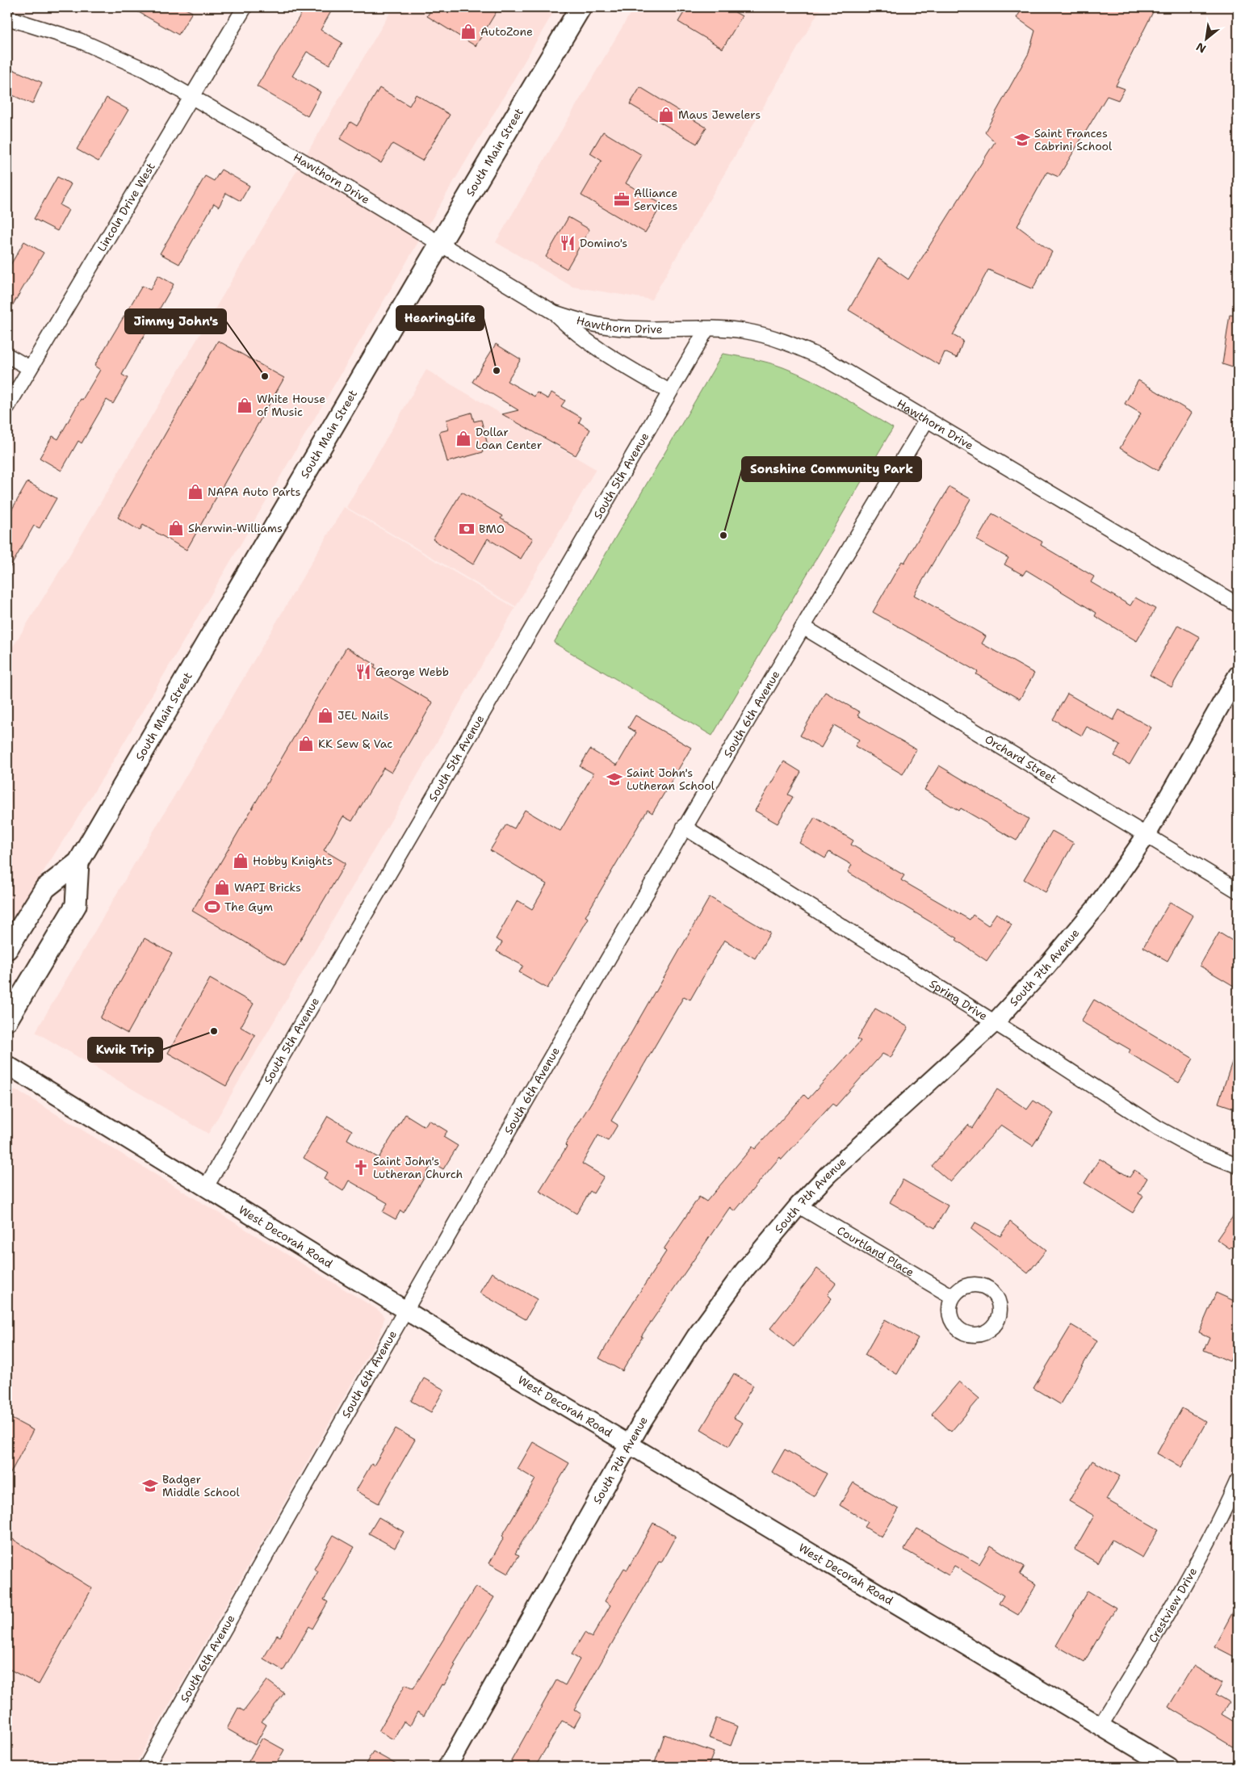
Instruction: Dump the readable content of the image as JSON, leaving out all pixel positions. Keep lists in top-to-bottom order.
{
  "streets": {
    "main road": ["South Main Street"],
    "street": [
      "Hawthorn Drive",
      "Lincoln Drive West",
      "South 5th Avenue",
      "South 6th Avenue",
      "Orchard Street",
      "South 7th Avenue",
      "Spring Drive",
      "West Decorah Road",
      "Courtland Place",
      "Crestview Drive"
    ]
  },
  "crossings": [
    ["South Main Street", "Hawthorn Drive"],
    ["Hawthorn Drive", "Lincoln Drive West"],
    ["Hawthorn Drive", "South 5th Avenue"],
    ["Hawthorn Drive", "South 6th Avenue"],
    ["South 5th Avenue", "West Decorah Road"],
    ["South 6th Avenue", "Orchard Street"],
    ["South 6th Avenue", "Spring Drive"],
    ["South 6th Avenue", "West Decorah Road"],
    ["Orchard Street", "South 7th Avenue"],
    ["South 7th Avenue", "Spring Drive"],
    ["South 7th Avenue", "West Decorah Road"],
    ["South 7th Avenue", "Courtland Place"],
    ["West Decorah Road", "Crestview Drive"]
  ],
  "places": {
    "shop": [
      "AutoZone",
      "Maus Jewelers",
      "White House of Music",
      "Dollar Loan Center",
      "NAPA Auto Parts",
      "Sherwin-Williams",
      "JEL Nails",
      "KK Sew & Vac",
      "Hobby Knights",
      "WAPI Bricks"
    ],
    "school or university": ["Saint Frances Cabrini School", "Saint John's Lutheran School", "Badger Middle School"],
    "office": ["Alliance Services"],
    "restaurant": ["Domino's", "George Webb"],
    "other": [
      "HearingLife",
      "Jimmy John's",
      "Sonshine Community Park",
      "Kwik Trip"
    ],
    "bank": ["BMO"],
    "sports": ["The Gym"],
    "church": ["Saint John's Lutheran Church"]
  },
  "north": "bottom left"
}
